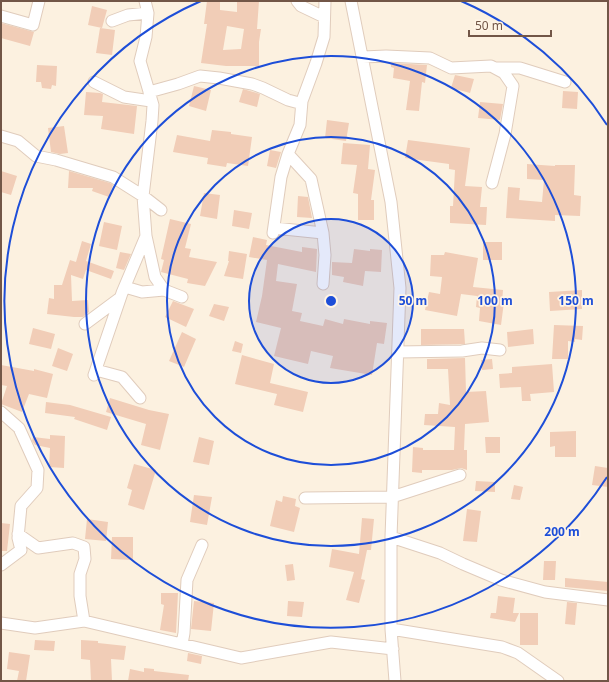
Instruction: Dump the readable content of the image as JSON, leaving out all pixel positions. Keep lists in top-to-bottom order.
{
  "scale_bar": "50 m",
  "rings": [
    "50 m",
    "100 m",
    "150 m",
    "200 m"
  ]
}
